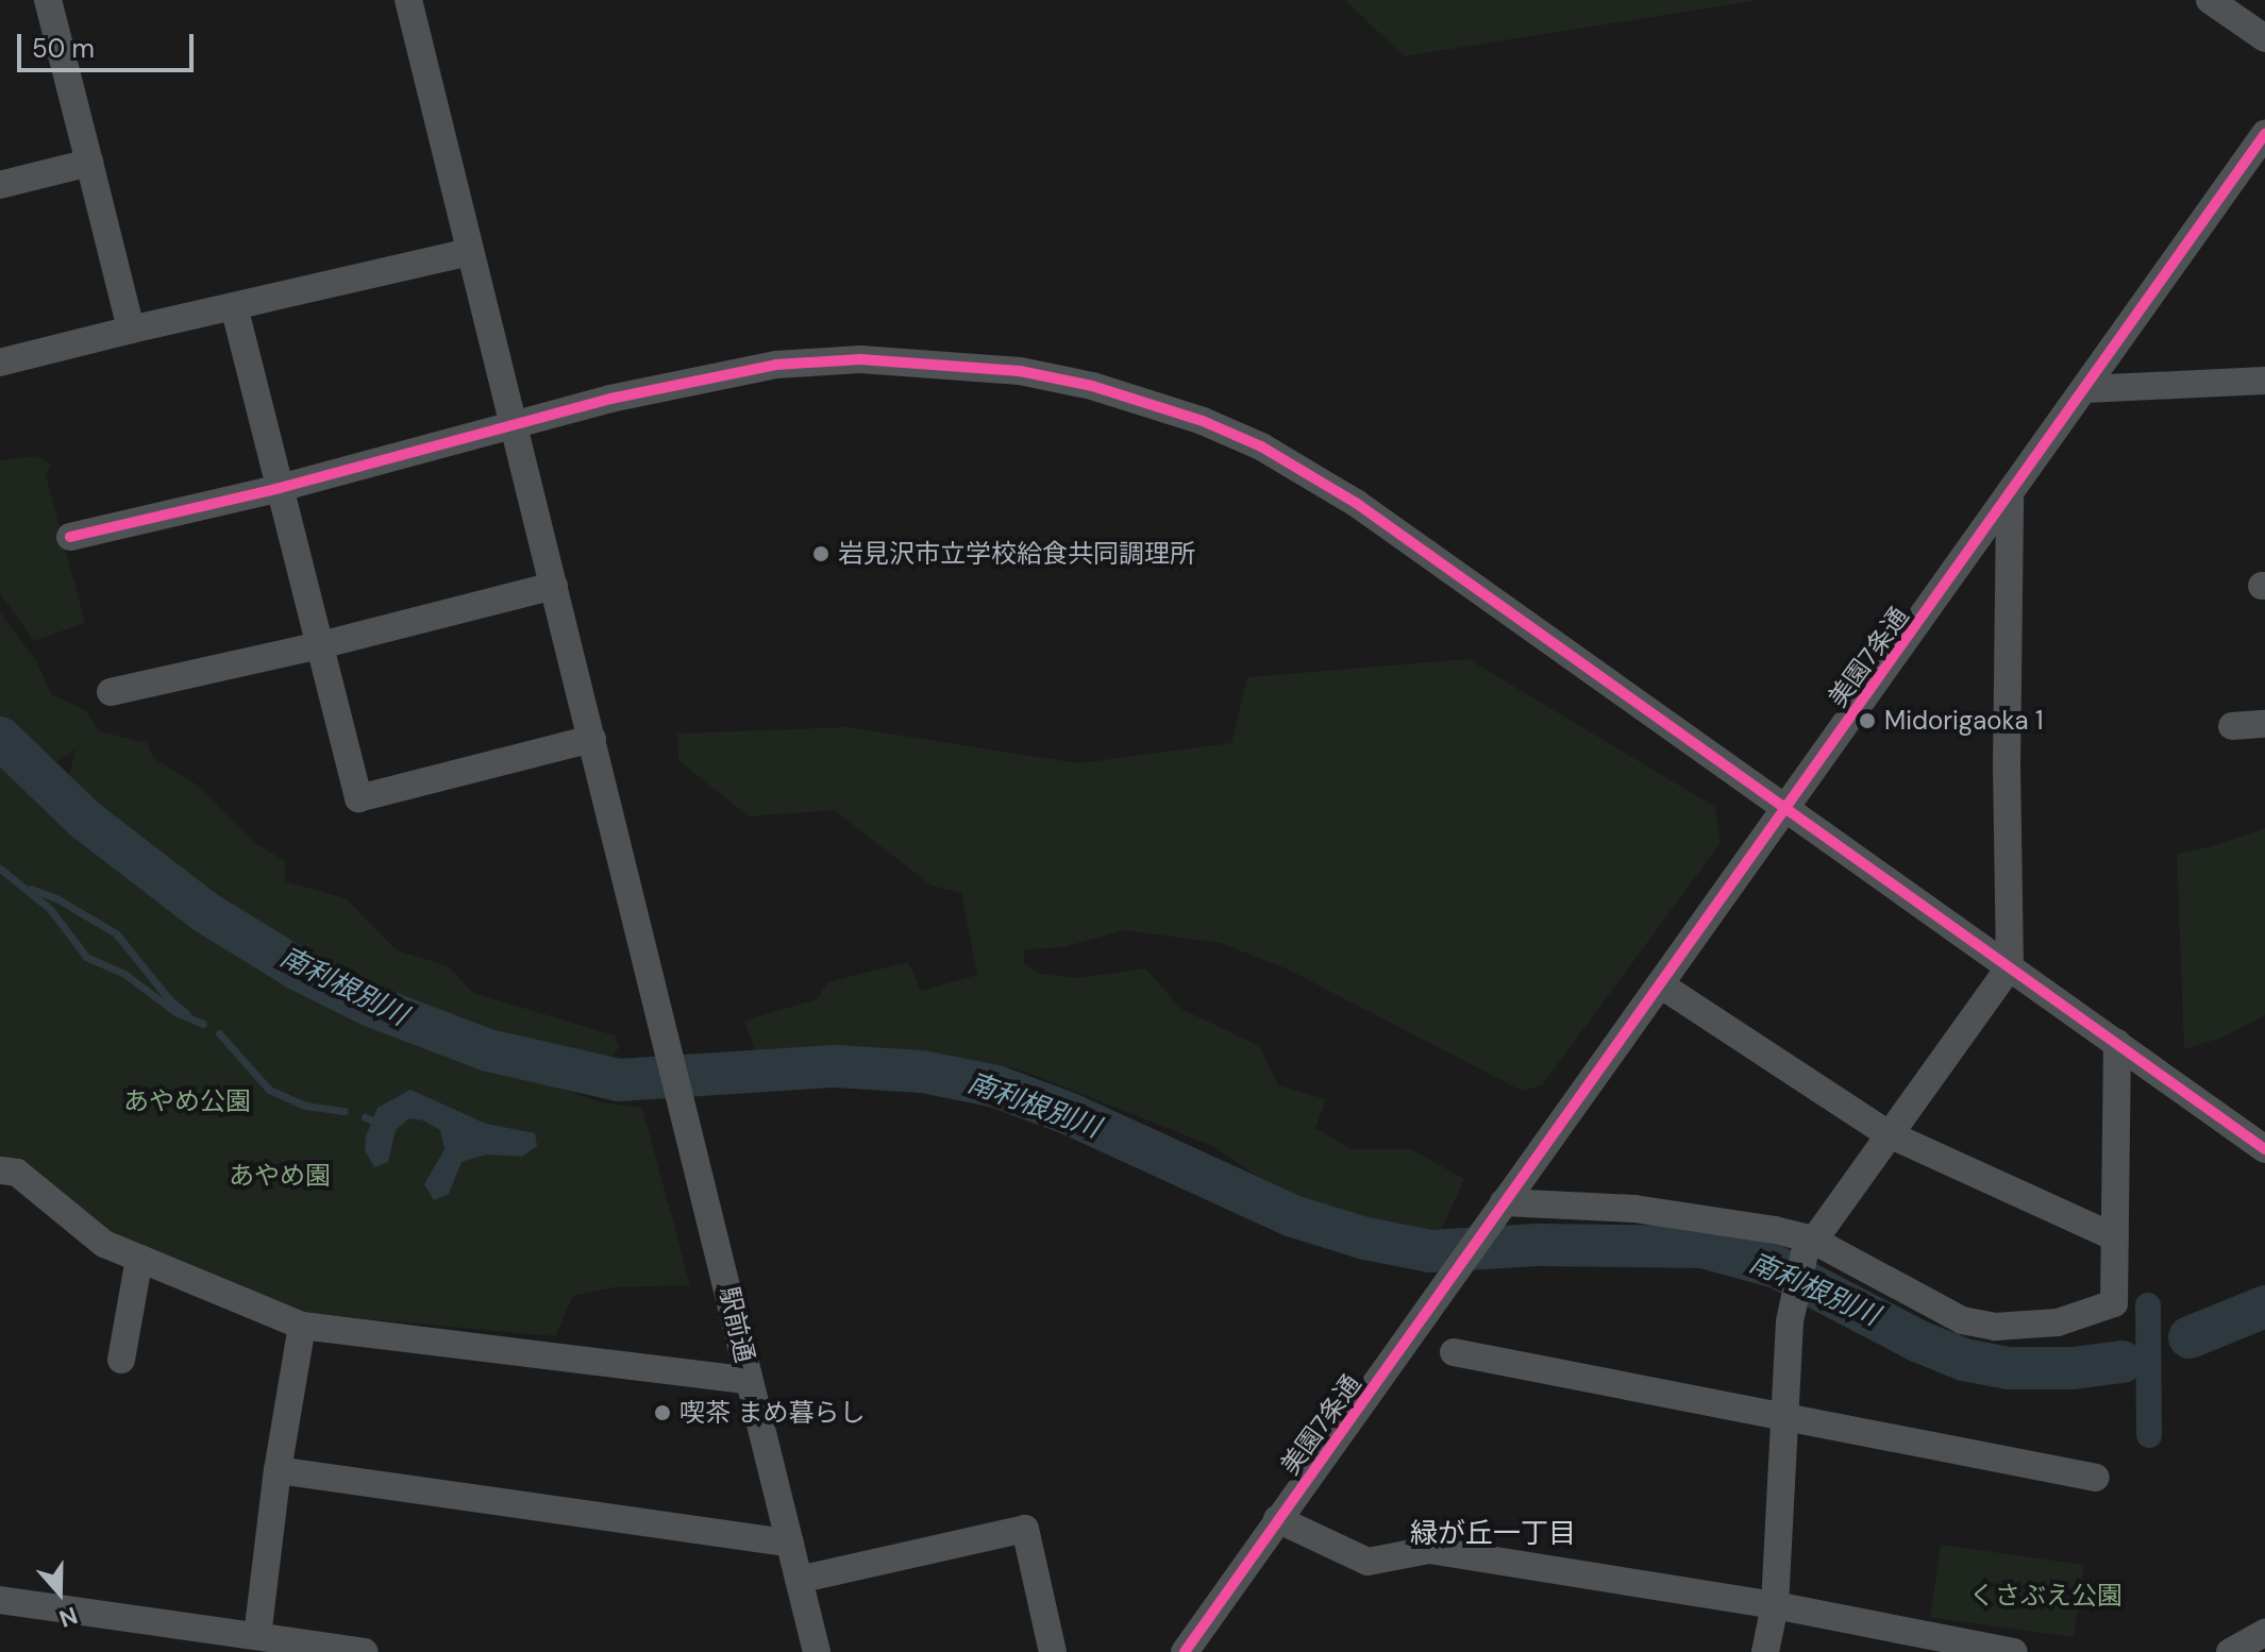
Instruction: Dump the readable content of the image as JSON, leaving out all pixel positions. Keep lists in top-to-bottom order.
{
  "streets": {
    "street": ["美園7条通", "駅前通"]
  },
  "districts": ["緑が丘一丁目"],
  "water": ["南利根別川"],
  "parks": ["あやめ公園", "あやめ園", "くさぶえ公園"],
  "places": ["岩見沢市立学校給食共同調理所", "Midorigaoka 1", "喫茶 まめ暮らし"],
  "scale_bar": "50 m",
  "north": "bottom"
}
